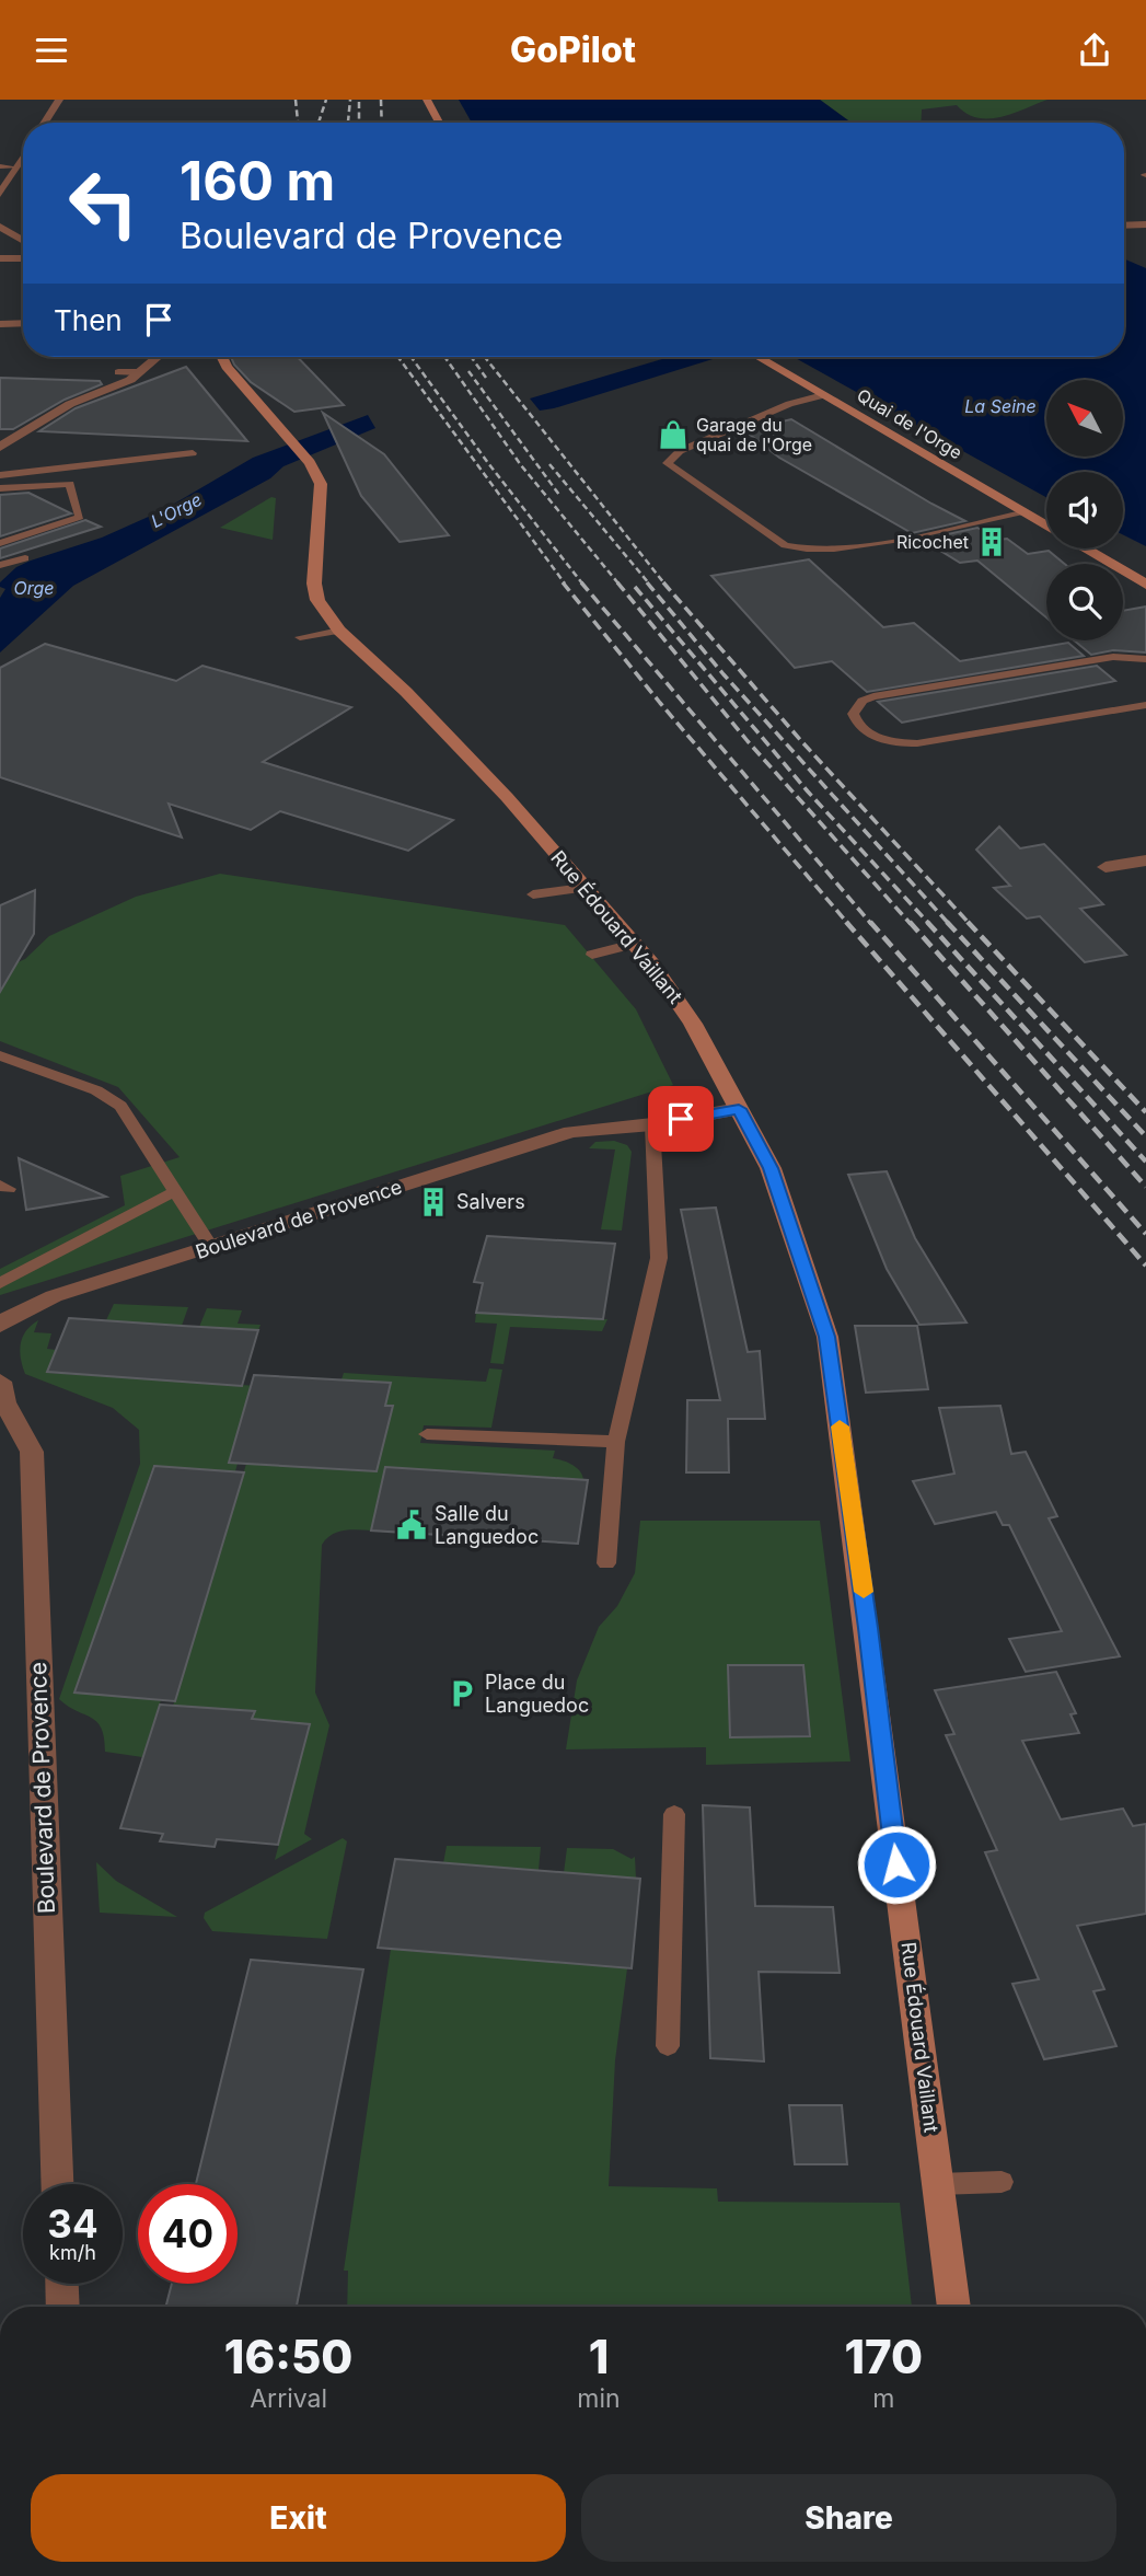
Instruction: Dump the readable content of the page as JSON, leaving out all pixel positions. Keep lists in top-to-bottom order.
{
  "streets": {
    "street": ["Quai de l'Orge", "Rue Édouard Vaillant", "Boulevard de Provence"]
  },
  "crossings": [
    ["Rue Édouard Vaillant", "Boulevard de Provence"]
  ],
  "water": ["La Seine", "L'Orge", "Orge"],
  "places": {
    "shop": ["Garage du quai de l'Orge"],
    "building": ["Ricochet", "Salvers"],
    "public building": ["Salle du Languedoc"],
    "parking": ["Place du Languedoc"]
  },
  "north": "top left",
  "page": {
    "header": "GoPilot",
    "turn": ["160 m", "Boulevard de Provence"],
    "then": "Then",
    "speed": "34 km/h",
    "limit": "40",
    "eta": [
      "16:50",
      "Arrival",
      "1",
      "min",
      "170",
      "m"
    ],
    "buttons": ["Exit", "Share"]
  }
}
